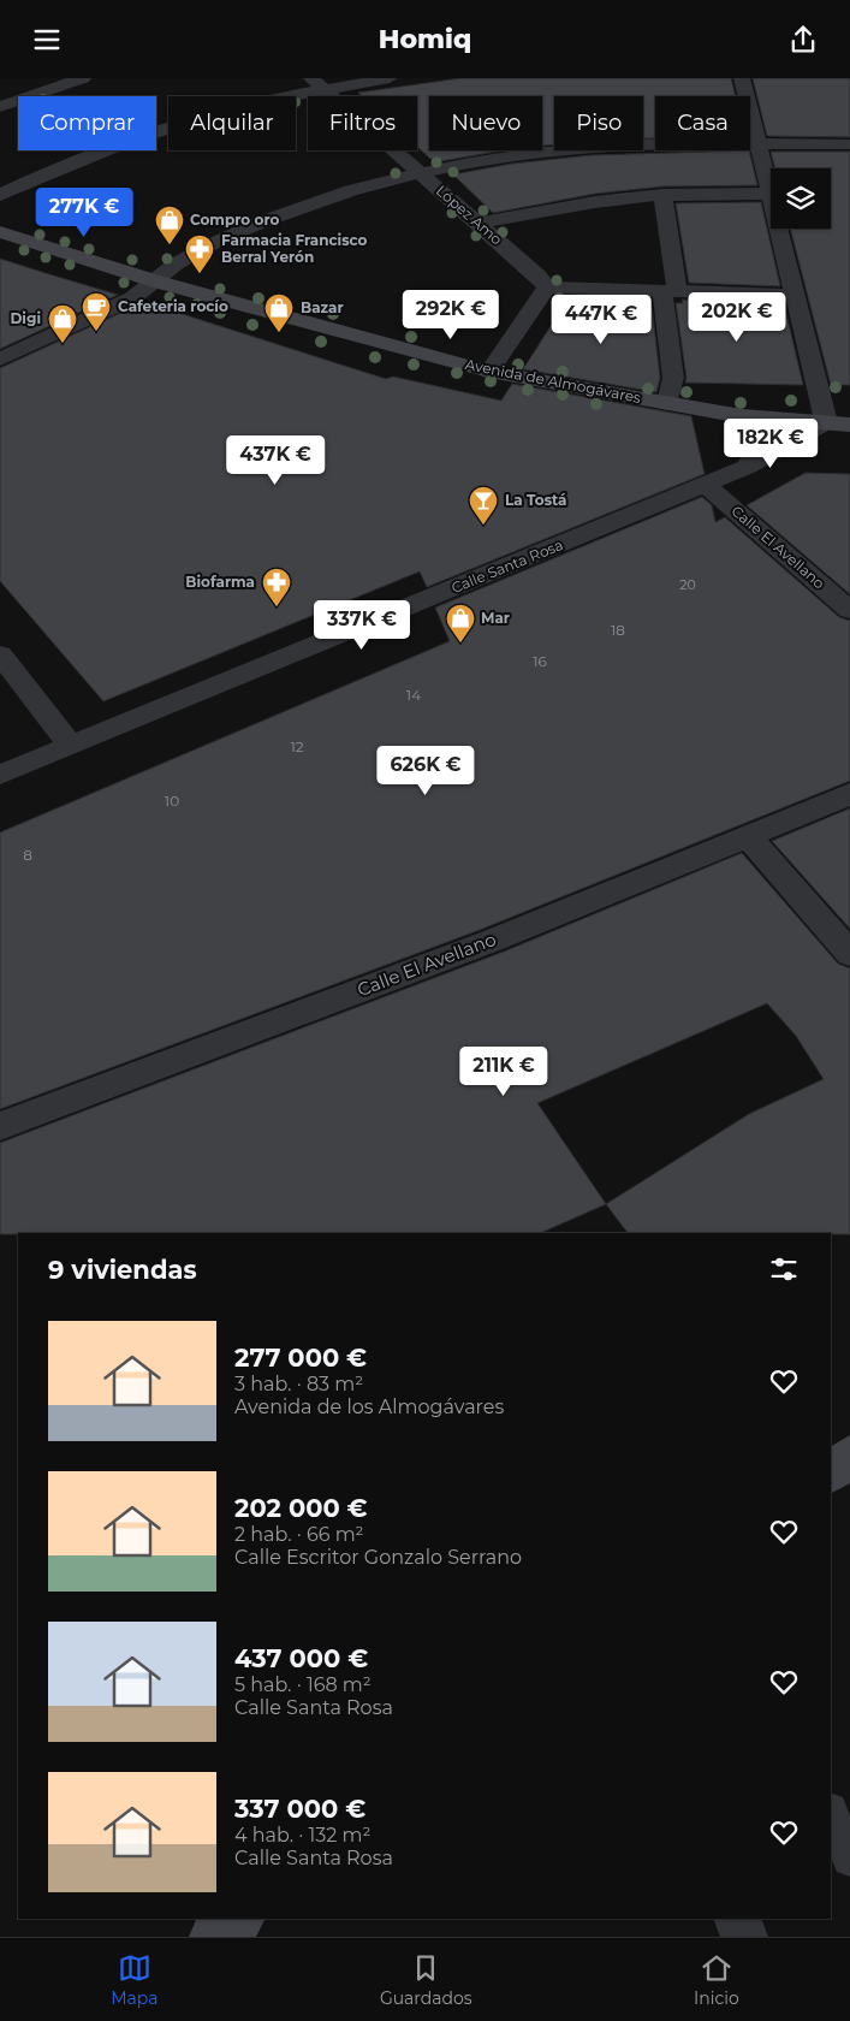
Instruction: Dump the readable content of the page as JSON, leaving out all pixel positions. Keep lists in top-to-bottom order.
{
  "streets": {
    "main road": ["Avenida de Almogávares"],
    "street": ["López Amo", "Calle El Avellano", "Calle Santa Rosa"]
  },
  "crossings": [
    ["Avenida de Almogávares", "Calle Santa Rosa"],
    ["Calle El Avellano", "Calle Santa Rosa"]
  ],
  "places": {
    "shop": [
      "Compro oro",
      "Bazar",
      "Digi",
      "Mar"
    ],
    "pharmacy": ["Farmacia Francisco Berral Yerón", "Biofarma"],
    "cafe": ["Cafeteria rocío"],
    "bar": ["La Tostá"]
  },
  "house_numbers": [
    "20",
    "18",
    "16",
    "14",
    "12",
    "10",
    "8"
  ],
  "page": {
    "header": "Homiq",
    "chip": [
      "Comprar",
      "Alquilar",
      "Filtros",
      "Nuevo",
      "Piso",
      "Casa"
    ],
    "price": [
      "277K €",
      "292K €",
      "202K €",
      "447K €",
      "182K €",
      "437K €",
      "337K €",
      "626K €",
      "211K €"
    ],
    "heading": "9 viviendas",
    "list": [
      {
        "name": "277 000 €",
        "note": "3 hab. · 83 m² · Avenida de los Almogávares"
      },
      {
        "name": "202 000 €",
        "note": "2 hab. · 66 m² · Calle Escritor Gonzalo Serrano"
      },
      {
        "name": "437 000 €",
        "note": "5 hab. · 168 m² · Calle Santa Rosa"
      },
      {
        "name": "337 000 €",
        "note": "4 hab. · 132 m² · Calle Santa Rosa"
      }
    ],
    "tabs": ["Mapa", "Guardados", "Inicio"]
  }
}
